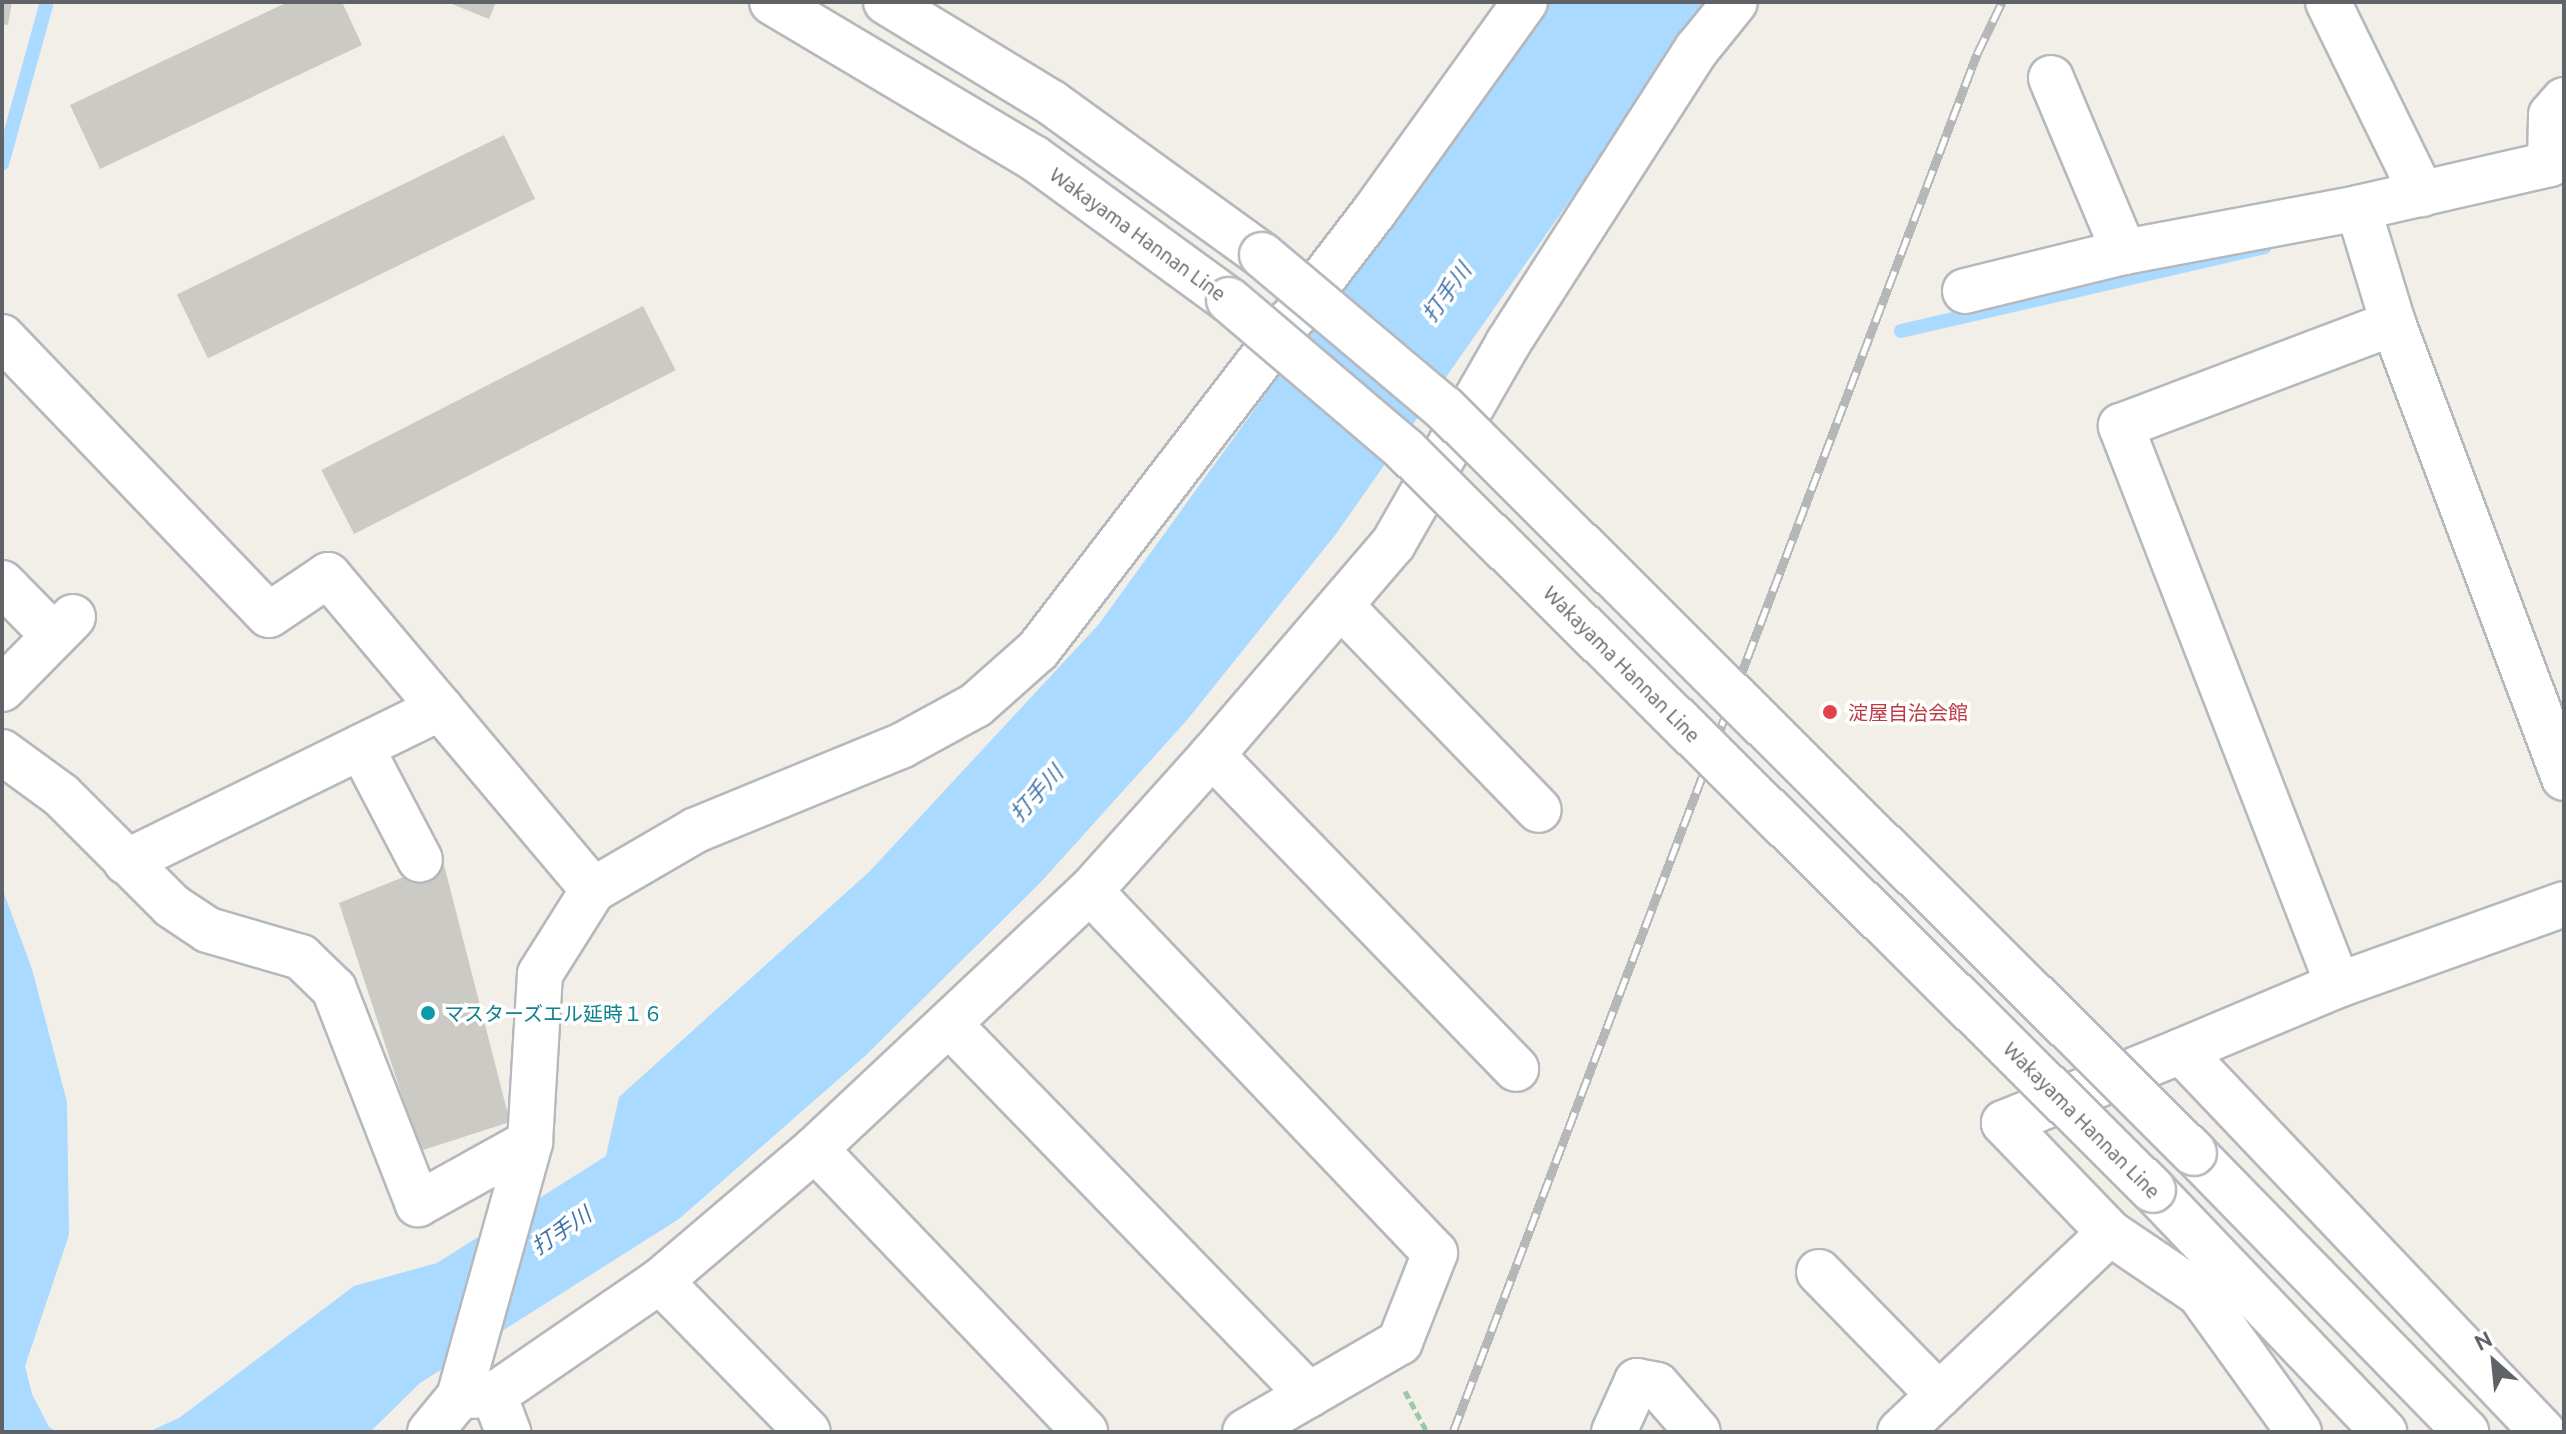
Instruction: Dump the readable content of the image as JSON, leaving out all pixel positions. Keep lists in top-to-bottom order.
{
  "streets": {
    "street": ["Wakayama Hannan Line"]
  },
  "water": ["打手川"],
  "places": ["淀屋自治会館", "マスターズエル延時１６"],
  "north": "top left"
}
